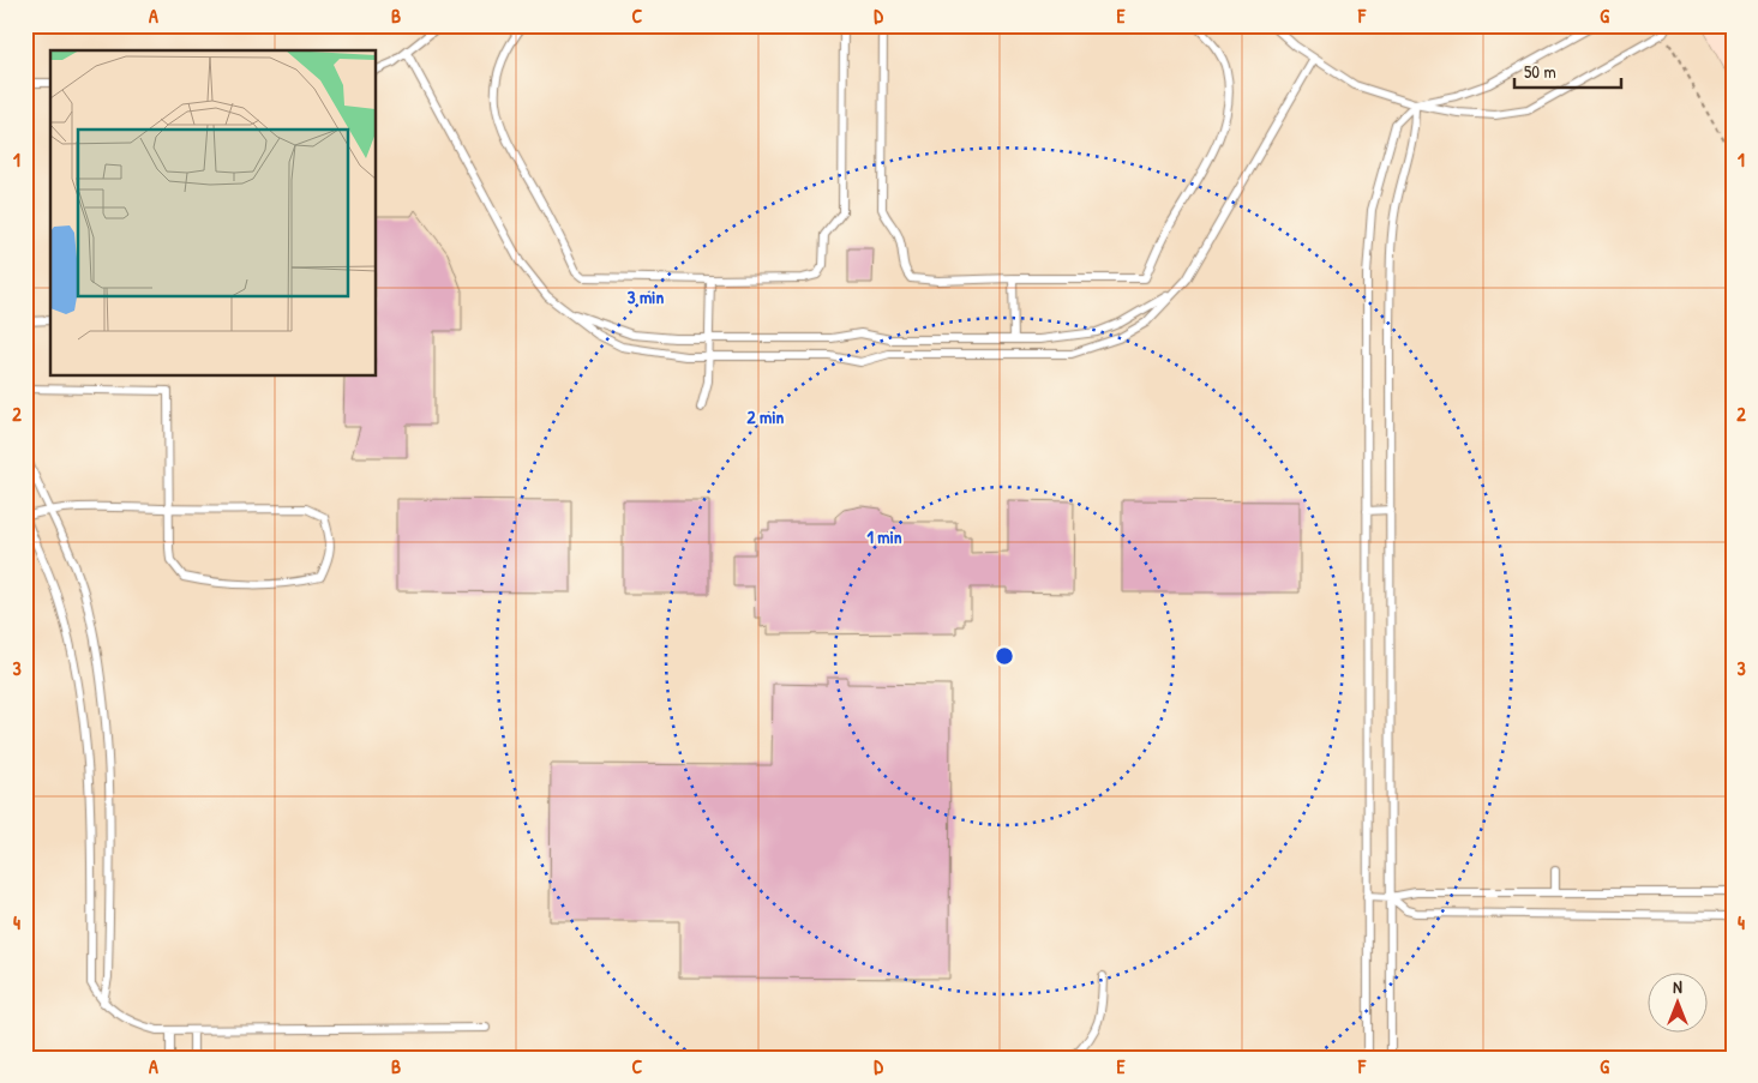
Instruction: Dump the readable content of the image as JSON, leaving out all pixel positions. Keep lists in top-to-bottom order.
{
  "scale_bar": "50 m",
  "north": "top",
  "grid": {
    "columns": [
      "A",
      "B",
      "C",
      "D",
      "E",
      "F",
      "G"
    ],
    "rows": [
      "1",
      "2",
      "3",
      "4"
    ]
  },
  "rings": ["3 min", "2 min", "1 min"]
}
